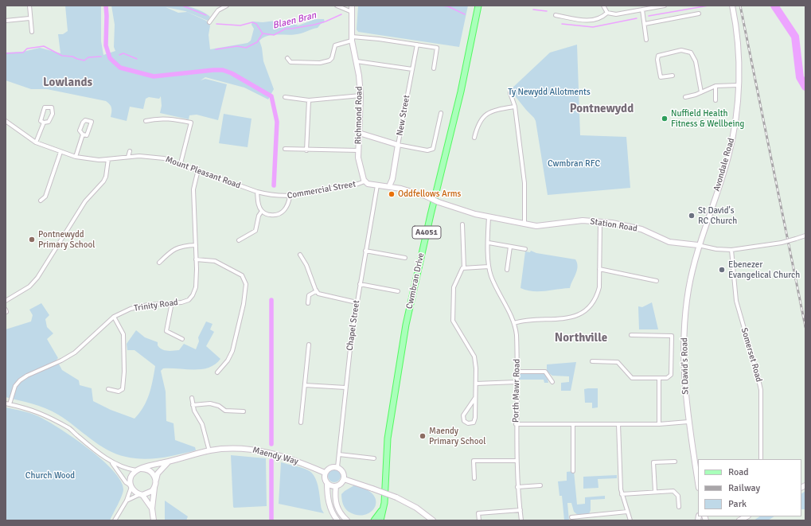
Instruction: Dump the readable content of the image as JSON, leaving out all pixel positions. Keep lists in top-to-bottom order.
{
  "streets": {
    "main road": ["A4051", "Cwmbran Drive"],
    "street": [
      "Richmond Road",
      "New Street",
      "Avondale Road",
      "Mount Pleasant Road",
      "Commercial Street",
      "Station Road",
      "Trinity Road",
      "Chapel Street",
      "Somerset Road",
      "St David's Road",
      "Porth Mawr Road",
      "Maendy Way"
    ]
  },
  "crossings": [
    ["Richmond Road", "Commercial Street"],
    ["New Street", "Commercial Street"],
    ["Avondale Road", "Station Road"],
    ["Avondale Road", "St David's Road"],
    ["Mount Pleasant Road", "Commercial Street"],
    ["Mount Pleasant Road", "Trinity Road"],
    ["Commercial Street", "Station Road"],
    ["Commercial Street", "Chapel Street"],
    ["Station Road", "Somerset Road"],
    ["Station Road", "St David's Road"],
    ["Station Road", "Porth Mawr Road"],
    ["Trinity Road", "Maendy Way"],
    ["Chapel Street", "Maendy Way"]
  ],
  "districts": ["Lowlands", "Pontnewydd", "Northville"],
  "water": ["Blaen Bran"],
  "parks": ["Ty Newydd Allotments", "Cwmbran RFC", "Church Wood"],
  "places": [
    "Nuffield Health Fitness & Wellbeing",
    "Oddfellows Arms",
    "St David's RC Church",
    "Pontnewydd Primary School",
    "Ebenezer Evangelical Church",
    "Maendy Primary School"
  ],
  "legend": ["Road", "Railway", "Park"]
}
